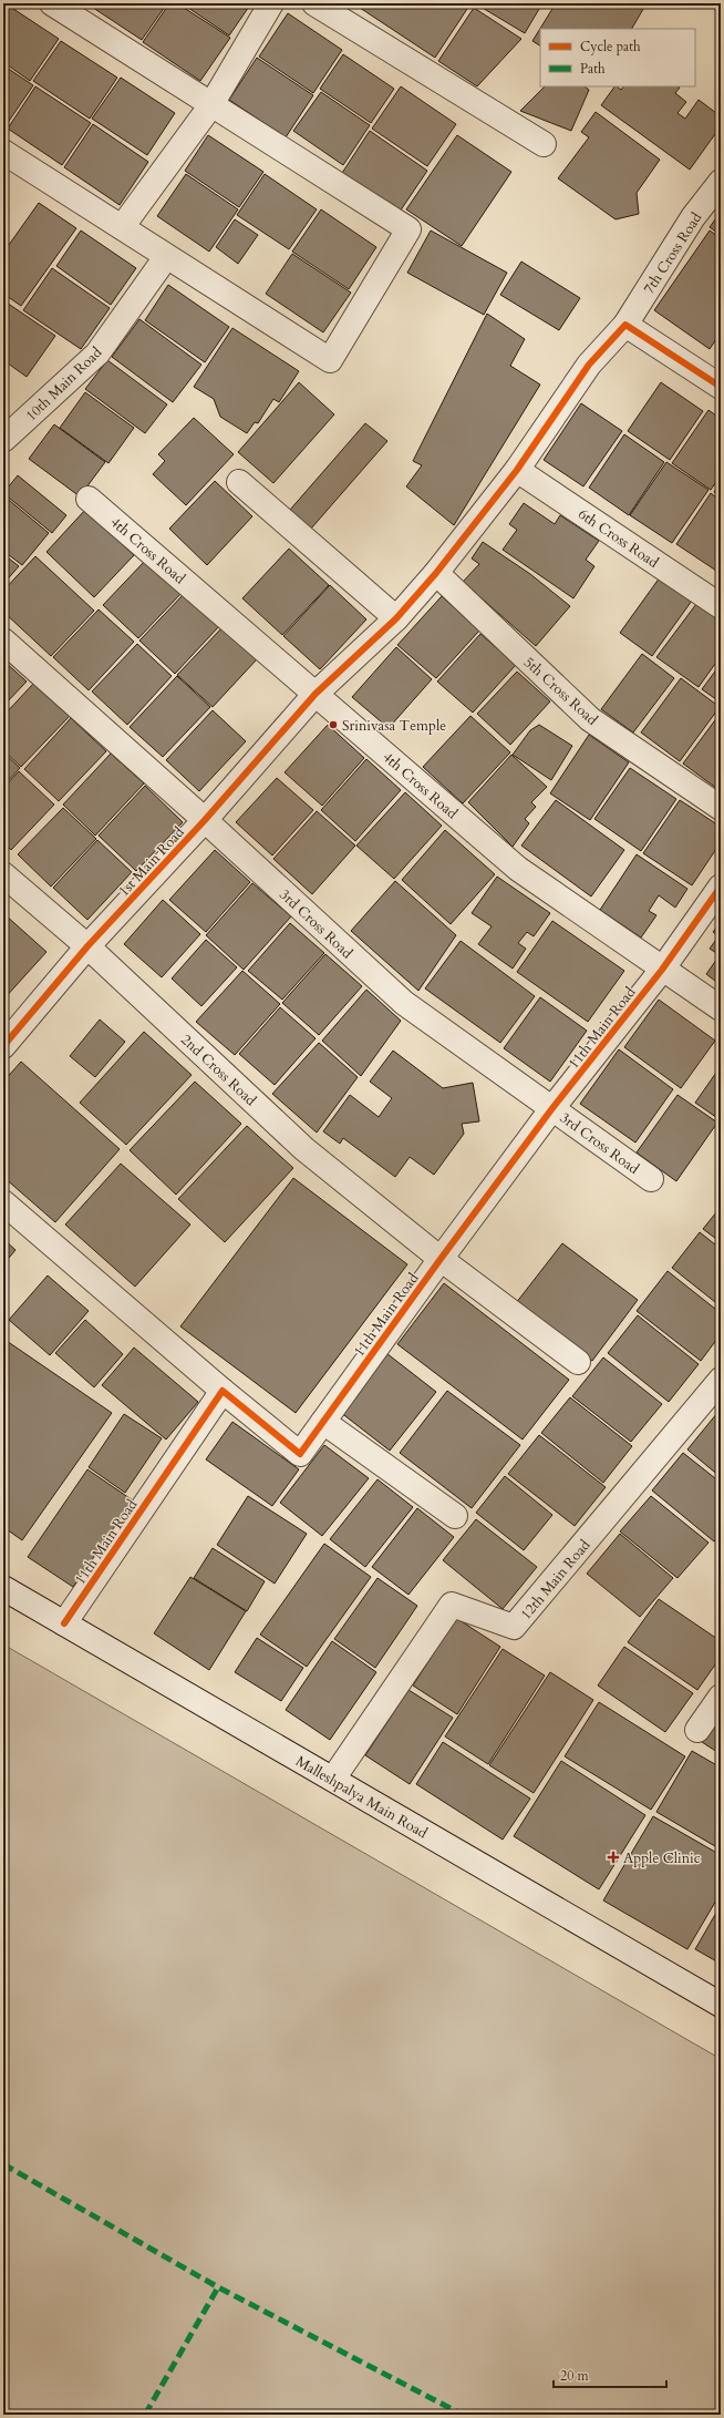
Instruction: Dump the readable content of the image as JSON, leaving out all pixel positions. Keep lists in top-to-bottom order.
{
  "streets": {
    "street": [
      "7th Cross Road",
      "10th Main Road",
      "6th Cross Road",
      "4th Cross Road",
      "5th Cross Road",
      "1st Main Road",
      "3rd Cross Road",
      "11th Main Road",
      "2nd Cross Road",
      "12th Main Road",
      "Malleshpalya Main Road"
    ]
  },
  "crossings": [
    ["7th Cross Road", "6th Cross Road"],
    ["7th Cross Road", "1st Main Road"],
    ["6th Cross Road", "1st Main Road"],
    ["4th Cross Road", "1st Main Road"],
    ["4th Cross Road", "11th Main Road"],
    ["5th Cross Road", "1st Main Road"],
    ["1st Main Road", "3rd Cross Road"],
    ["1st Main Road", "2nd Cross Road"],
    ["3rd Cross Road", "11th Main Road"],
    ["11th Main Road", "2nd Cross Road"],
    ["11th Main Road", "Malleshpalya Main Road"],
    ["12th Main Road", "Malleshpalya Main Road"]
  ],
  "places": {
    "other": ["Srinivasa Temple"],
    "health": ["Apple Clinic"]
  },
  "legend": ["Cycle path", "Path"],
  "scale_bar": "20 m"
}
